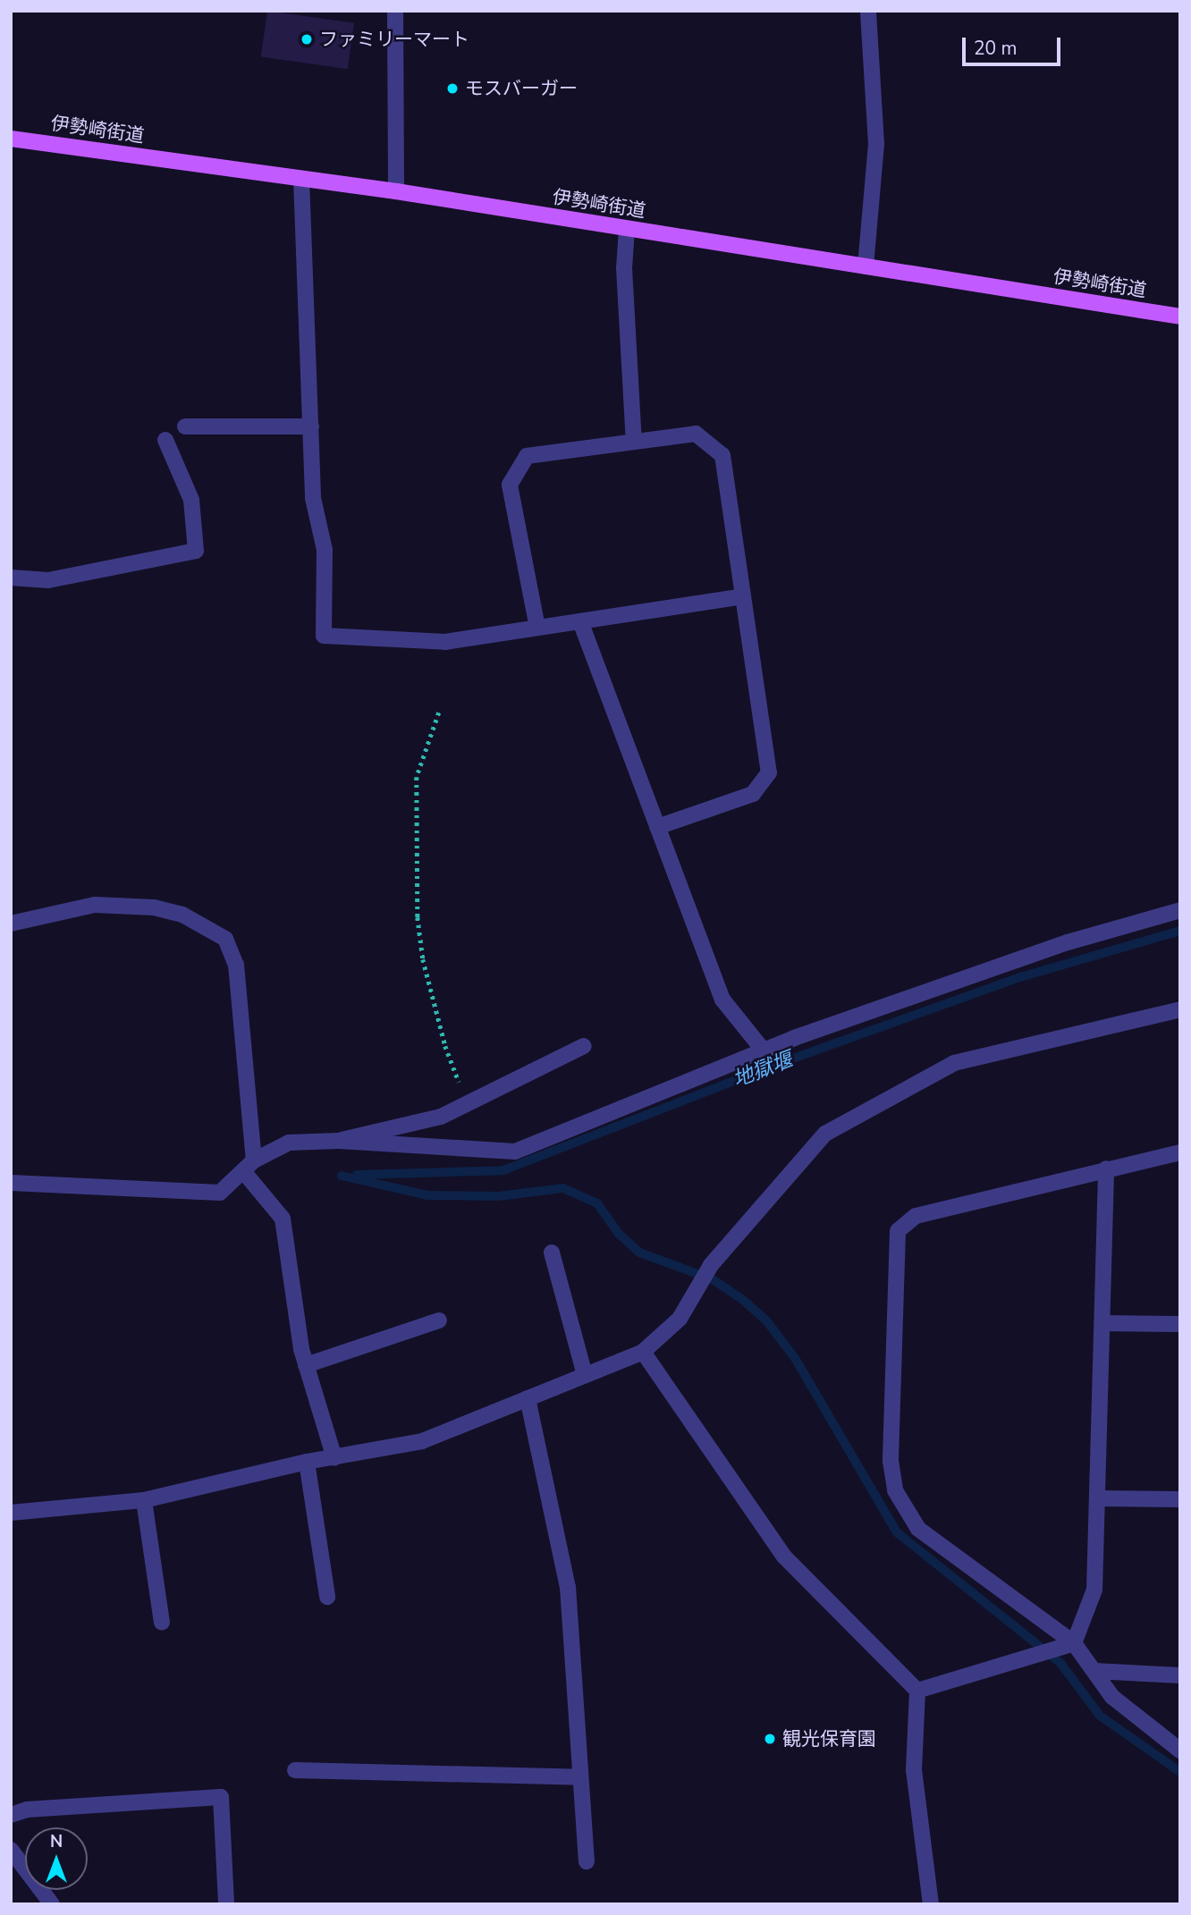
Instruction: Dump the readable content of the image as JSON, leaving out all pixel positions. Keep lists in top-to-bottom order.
{
  "streets": {
    "main road": ["伊勢崎街道"]
  },
  "water": ["地獄堰"],
  "places": ["ファミリーマート", "モスバーガー", "観光保育園"],
  "scale_bar": "20 m",
  "north": "top"
}
